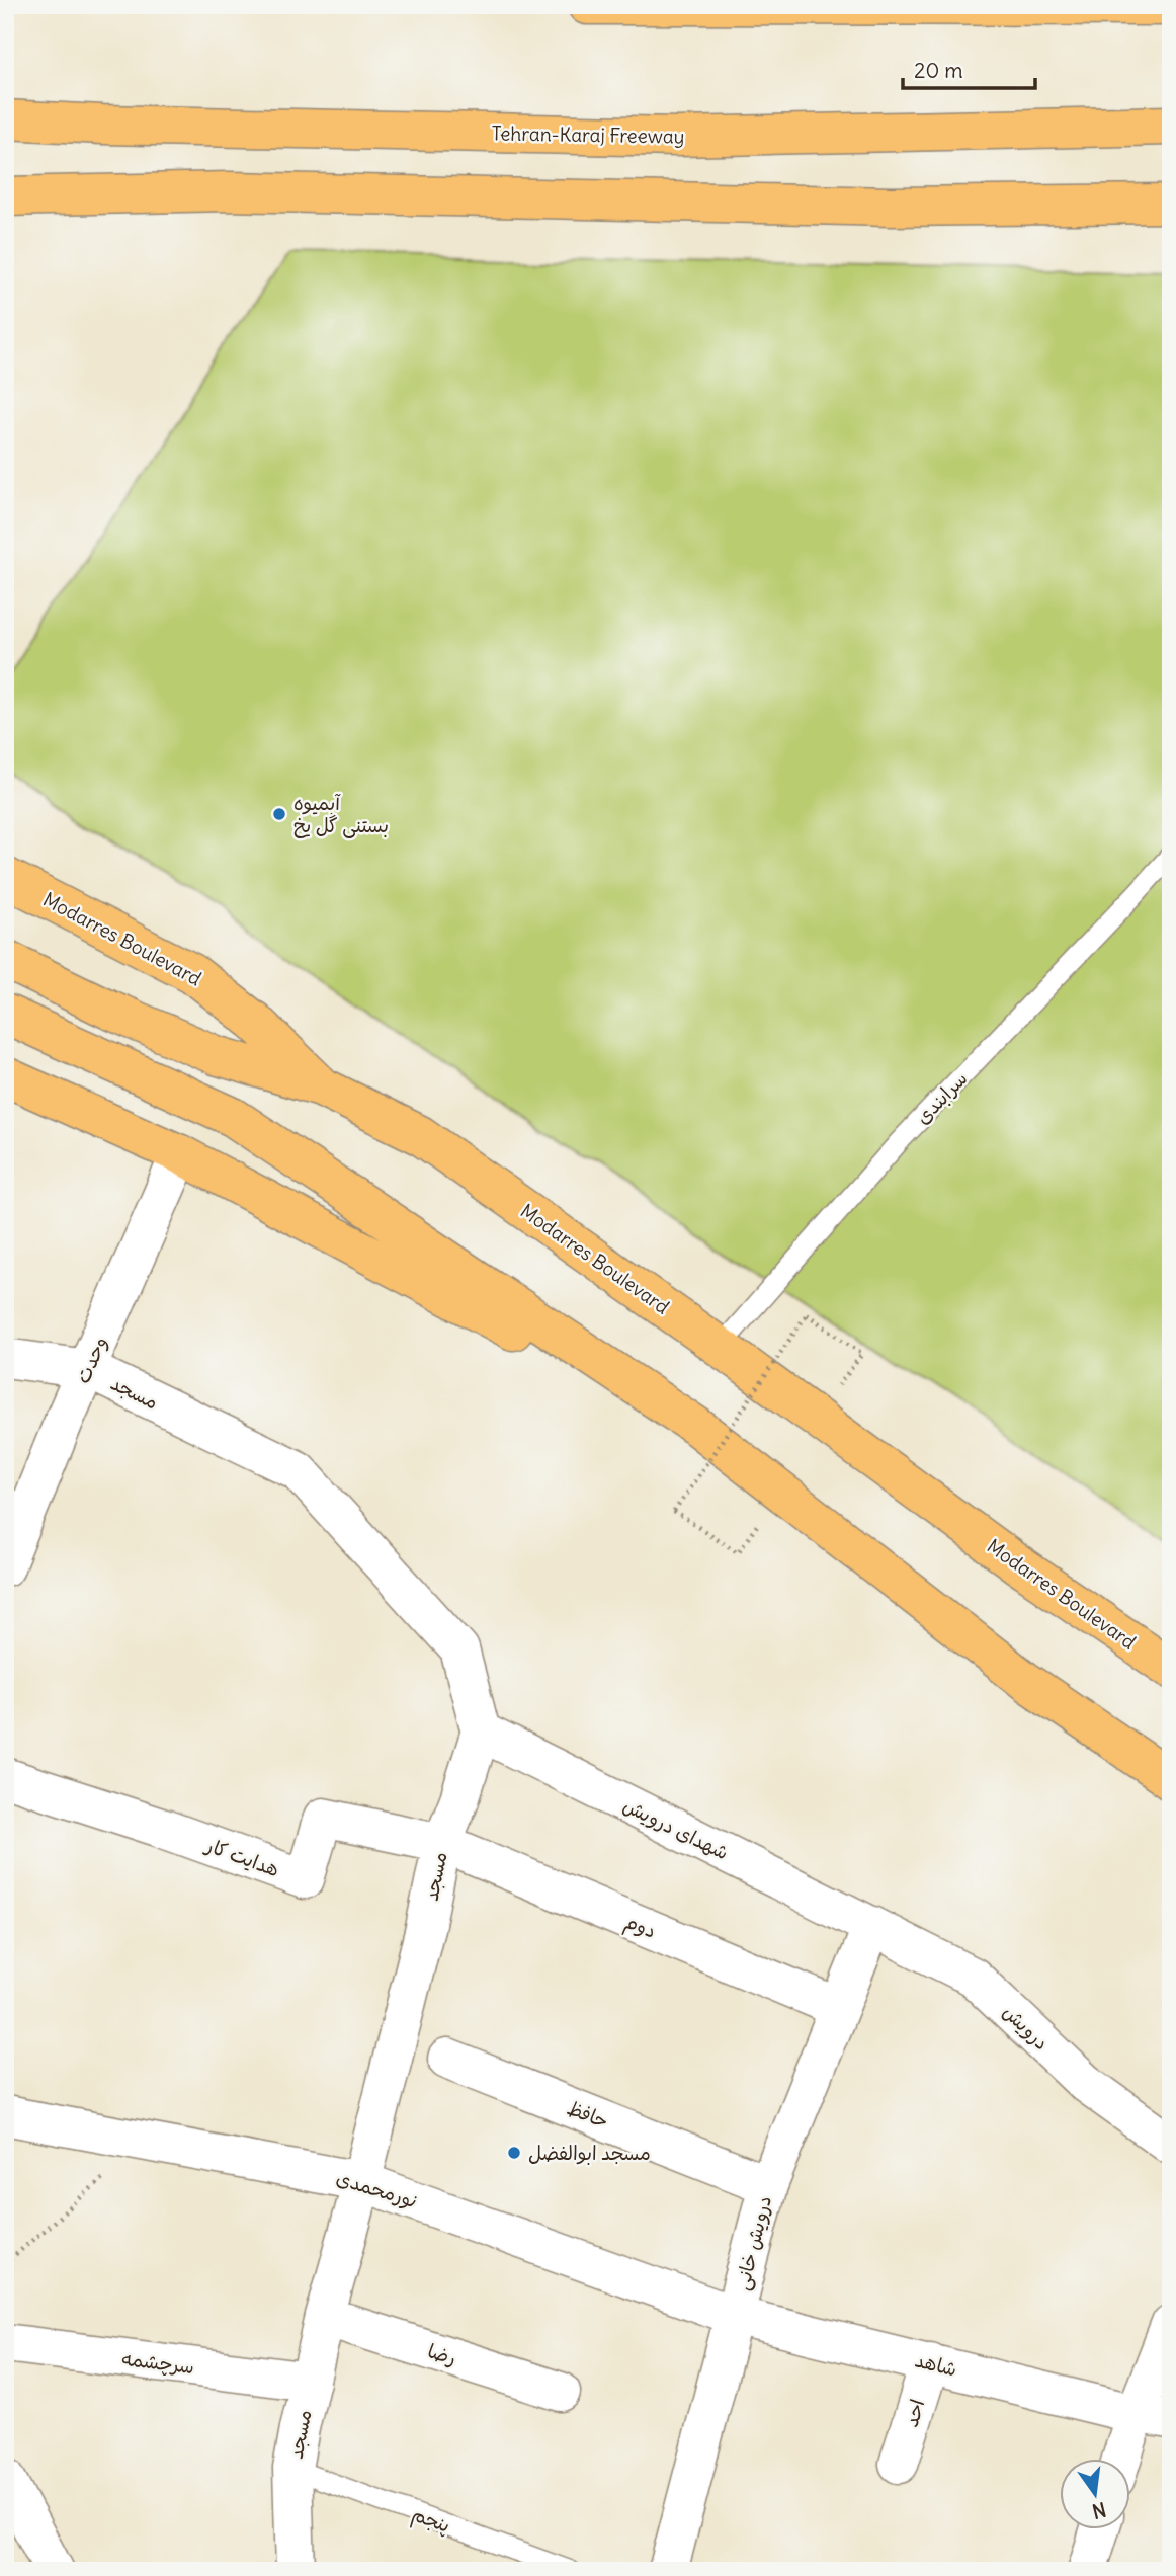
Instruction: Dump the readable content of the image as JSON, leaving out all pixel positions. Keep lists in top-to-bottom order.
{
  "streets": {
    "highway": ["Tehran-Karaj Freeway", "Modarres Boulevard"],
    "street": [
      "وحدت",
      "مسجد",
      "شهدای درویش",
      "هدایت کار",
      "دوم",
      "درویش",
      "حافظ",
      "نورمحمدی",
      "درویش خانی",
      "رضا",
      "سرچشمه",
      "شاهد",
      "احد"
    ],
    "lane": ["سرابندی", "پنجم"]
  },
  "crossings": [
    ["Modarres Boulevard", "سرابندی"],
    ["وحدت", "مسجد"],
    ["مسجد", "شهدای درویش"],
    ["مسجد", "هدایت کار"],
    ["مسجد", "دوم"],
    ["مسجد", "نورمحمدی"],
    ["مسجد", "رضا"],
    ["مسجد", "سرچشمه"],
    ["مسجد", "پنجم"],
    ["شهدای درویش", "درویش"],
    ["شهدای درویش", "درویش خانی"],
    ["هدایت کار", "دوم"],
    ["دوم", "درویش خانی"],
    ["درویش", "درویش خانی"],
    ["حافظ", "درویش خانی"],
    ["نورمحمدی", "درویش خانی"],
    ["نورمحمدی", "شاهد"],
    ["درویش خانی", "شاهد"],
    ["شاهد", "احد"]
  ],
  "places": ["آبمیوه بستنی گل یخ", "مسجد ابوالفضل"],
  "scale_bar": "20 m",
  "north": "bottom"
}
